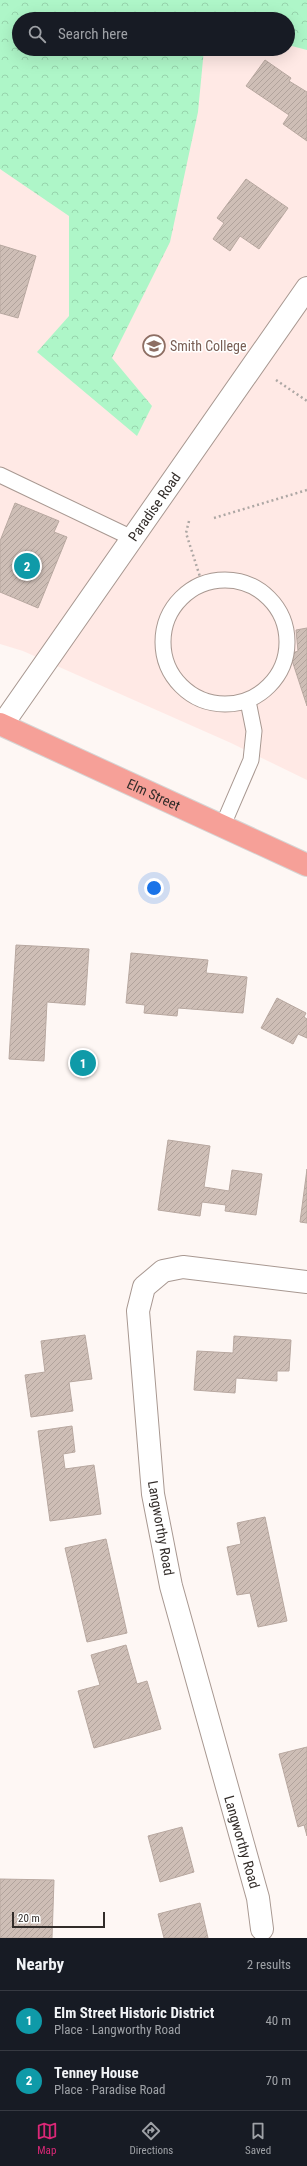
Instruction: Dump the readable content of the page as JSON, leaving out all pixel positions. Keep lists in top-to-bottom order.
{
  "streets": {
    "highway": ["Elm Street"],
    "street": ["Paradise Road", "Langworthy Road"]
  },
  "crossings": [
    ["Paradise Road", "Elm Street"]
  ],
  "places": {
    "school or university": ["Smith College"]
  },
  "scale_bar": "20 m",
  "page": {
    "search": "Search here",
    "pins": ["2", "1"],
    "scale": "20 m",
    "heading": ["Nearby", "2 results"],
    "list": [
      {
        "mark": "1",
        "name": "Elm Street Historic District",
        "note": "Place · Langworthy Road",
        "value": "40 m"
      },
      {
        "mark": "2",
        "name": "Tenney House",
        "note": "Place · Paradise Road",
        "value": "70 m"
      }
    ],
    "nav": ["Map", "Directions", "Saved"]
  }
}
